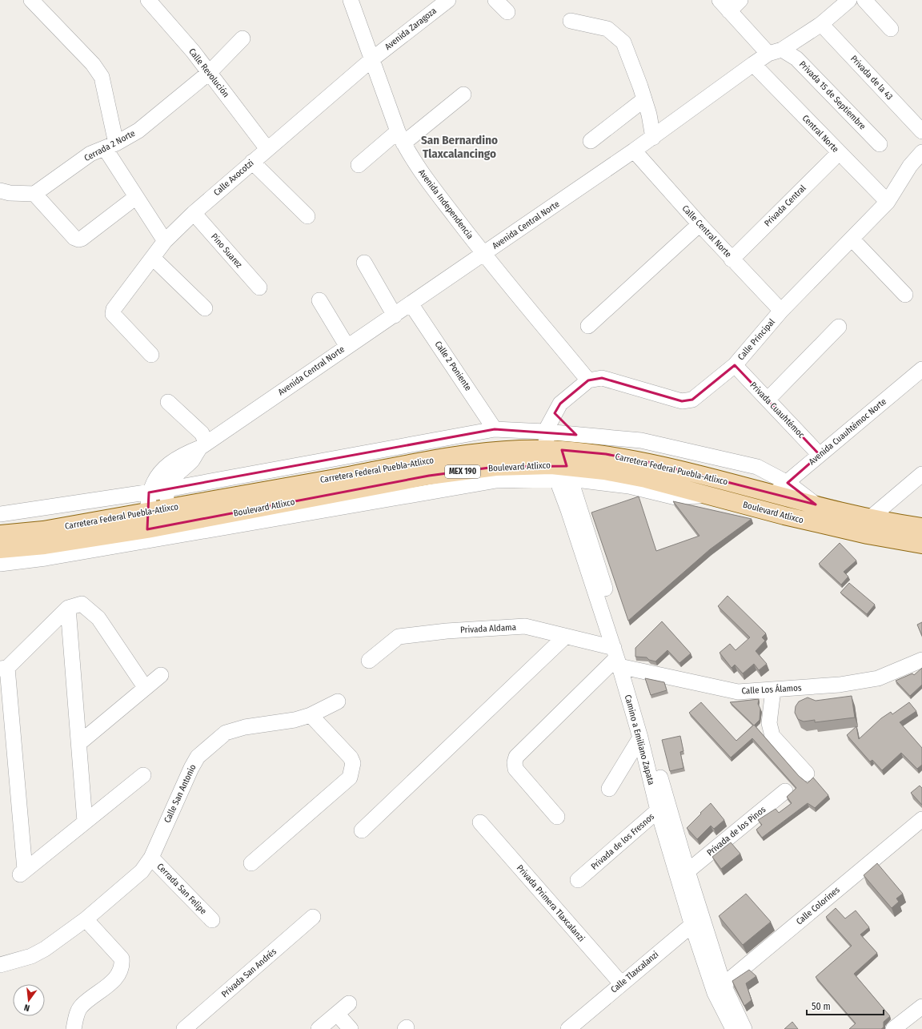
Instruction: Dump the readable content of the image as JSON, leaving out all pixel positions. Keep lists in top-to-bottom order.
{
  "streets": {
    "main road": ["Boulevard Atlixco", "Carretera Federal Puebla-Atlixco", "MEX 190"],
    "street": [
      "Avenida Zaragoza",
      "Calle Revolución",
      "Privada de la 43",
      "Privada 15 de Septiembre",
      "Central Norte",
      "Cerrada 2 Norte",
      "Calle Axocotzi",
      "Avenida Independencia",
      "Privada Central",
      "Avenida Central Norte",
      "Calle Central Norte",
      "Pino Suarez",
      "Calle Principal",
      "Calle 2 Poniente",
      "Privada Cuauhtémoc",
      "Avenida Cuauhtémoc Norte",
      "Privada Aldama",
      "Calle Los Álamos",
      "Camino a Emiliano Zapata",
      "Calle San Antonio",
      "Privada de los Pinos",
      "Privada de los Fresnos",
      "Cerrada San Felipe",
      "Privada Primera Tlaxcalanzi",
      "Calle Colorines",
      "Calle Tlaxcalanzi",
      "Privada San Andrés"
    ]
  },
  "crossings": [
    ["Avenida Zaragoza", "Calle Axocotzi"],
    ["Avenida Zaragoza", "Avenida Independencia"],
    ["Calle Revolución", "Cerrada 2 Norte"],
    ["Calle Revolución", "Calle Axocotzi"],
    ["Privada de la 43", "Avenida Central Norte"],
    ["Privada 15 de Septiembre", "Avenida Central Norte"],
    ["Central Norte", "Privada Central"],
    ["Central Norte", "Avenida Central Norte"],
    ["Central Norte", "Calle Principal"],
    ["Calle Axocotzi", "Avenida Independencia"],
    ["Calle Axocotzi", "Pino Suarez"],
    ["Avenida Independencia", "Avenida Central Norte"],
    ["Avenida Independencia", "Calle Principal"],
    ["Privada Central", "Calle Central Norte"],
    ["Avenida Central Norte", "Calle Central Norte"],
    ["Avenida Central Norte", "Calle 2 Poniente"],
    ["Avenida Central Norte", "Boulevard Atlixco"],
    ["Avenida Central Norte", "Carretera Federal Puebla-Atlixco"],
    ["Calle Central Norte", "Calle Principal"],
    ["Calle Principal", "Privada Cuauhtémoc"],
    ["Privada Cuauhtémoc", "Avenida Cuauhtémoc Norte"],
    ["Avenida Cuauhtémoc Norte", "Carretera Federal Puebla-Atlixco"],
    ["Boulevard Atlixco", "Carretera Federal Puebla-Atlixco"],
    ["Boulevard Atlixco", "Camino a Emiliano Zapata"],
    ["Carretera Federal Puebla-Atlixco", "Camino a Emiliano Zapata"],
    ["Privada Aldama", "Calle Los Álamos"],
    ["Privada Aldama", "Camino a Emiliano Zapata"],
    ["Calle Los Álamos", "Camino a Emiliano Zapata"],
    ["Camino a Emiliano Zapata", "Privada de los Pinos"],
    ["Camino a Emiliano Zapata", "Privada de los Fresnos"],
    ["Camino a Emiliano Zapata", "Calle Colorines"],
    ["Camino a Emiliano Zapata", "Calle Tlaxcalanzi"],
    ["Calle San Antonio", "Cerrada San Felipe"],
    ["Privada Primera Tlaxcalanzi", "Calle Tlaxcalanzi"]
  ],
  "districts": ["San Bernardino Tlaxcalancingo"],
  "scale_bar": "50 m",
  "north": "bottom"
}
